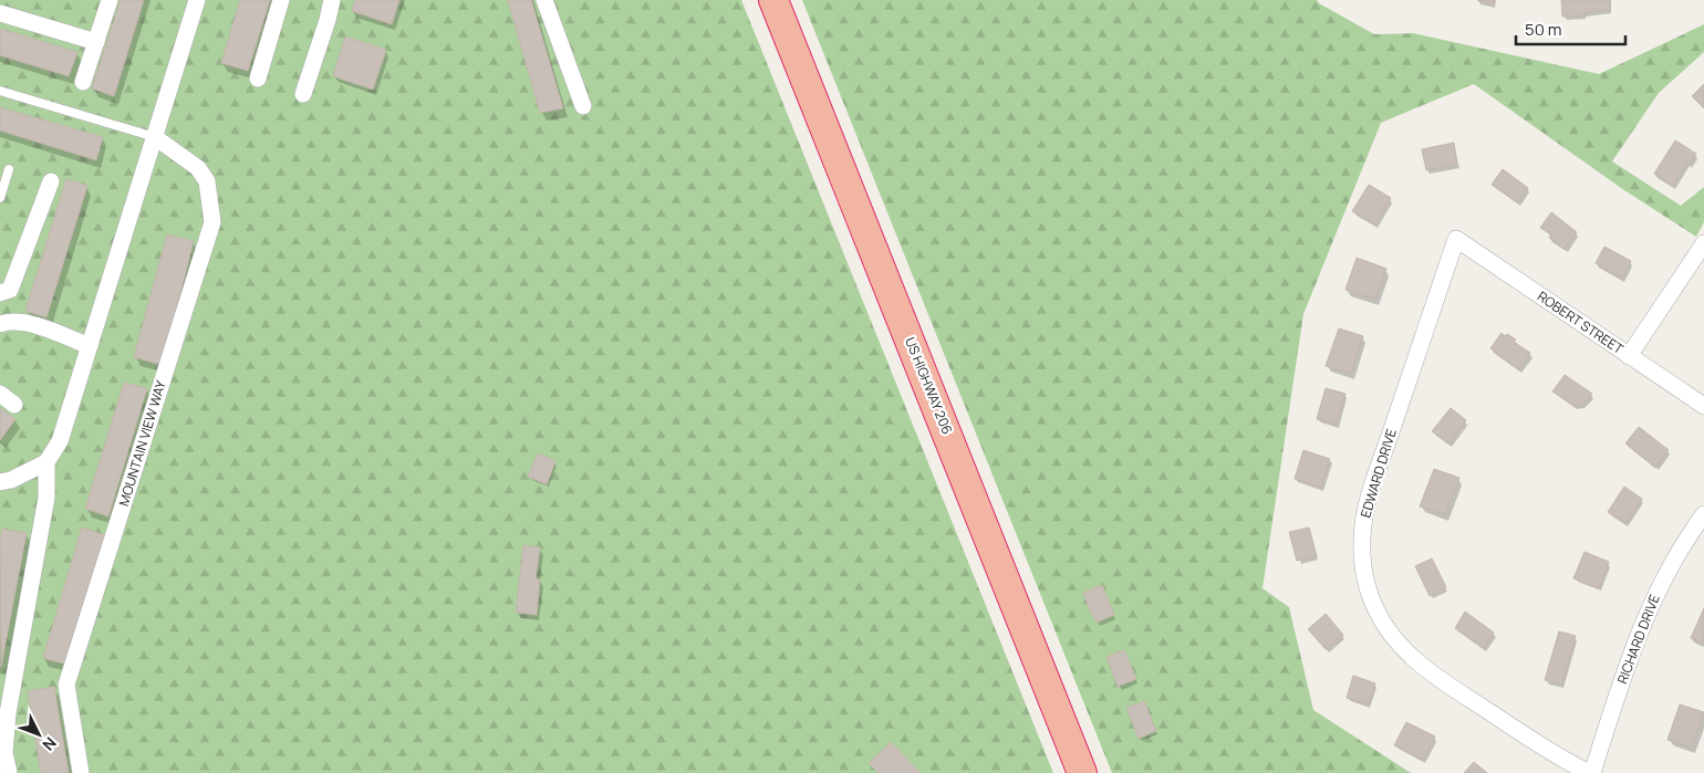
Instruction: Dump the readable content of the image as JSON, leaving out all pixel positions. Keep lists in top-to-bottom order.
{
  "streets": {
    "highway": ["US HIGHWAY 206"],
    "street": [
      "ROBERT STREET",
      "MOUNTAIN VIEW WAY",
      "EDWARD DRIVE",
      "RICHARD DRIVE"
    ]
  },
  "crossings": [
    ["ROBERT STREET", "EDWARD DRIVE"],
    ["EDWARD DRIVE", "RICHARD DRIVE"]
  ],
  "scale_bar": "50 m",
  "north": "bottom right"
}
